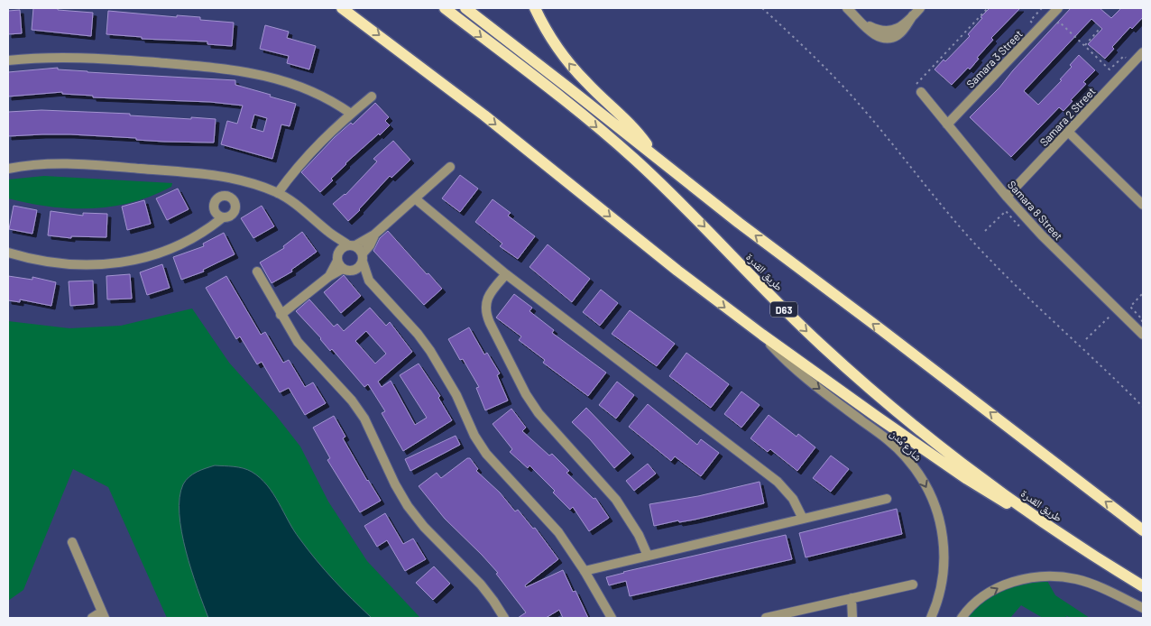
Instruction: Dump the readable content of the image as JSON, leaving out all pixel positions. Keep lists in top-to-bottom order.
{
  "streets": {
    "main road": ["طريق القدرة", "D63"],
    "street": [
      "Samara 3 Street",
      "Samara 2 Street",
      "Samara 8 Street",
      "شارع مُدن"
    ]
  },
  "crossings": [
    ["Samara 3 Street", "Samara 8 Street"],
    ["Samara 2 Street", "Samara 8 Street"]
  ],
  "one_way": ["شارع مُدن"]
}
